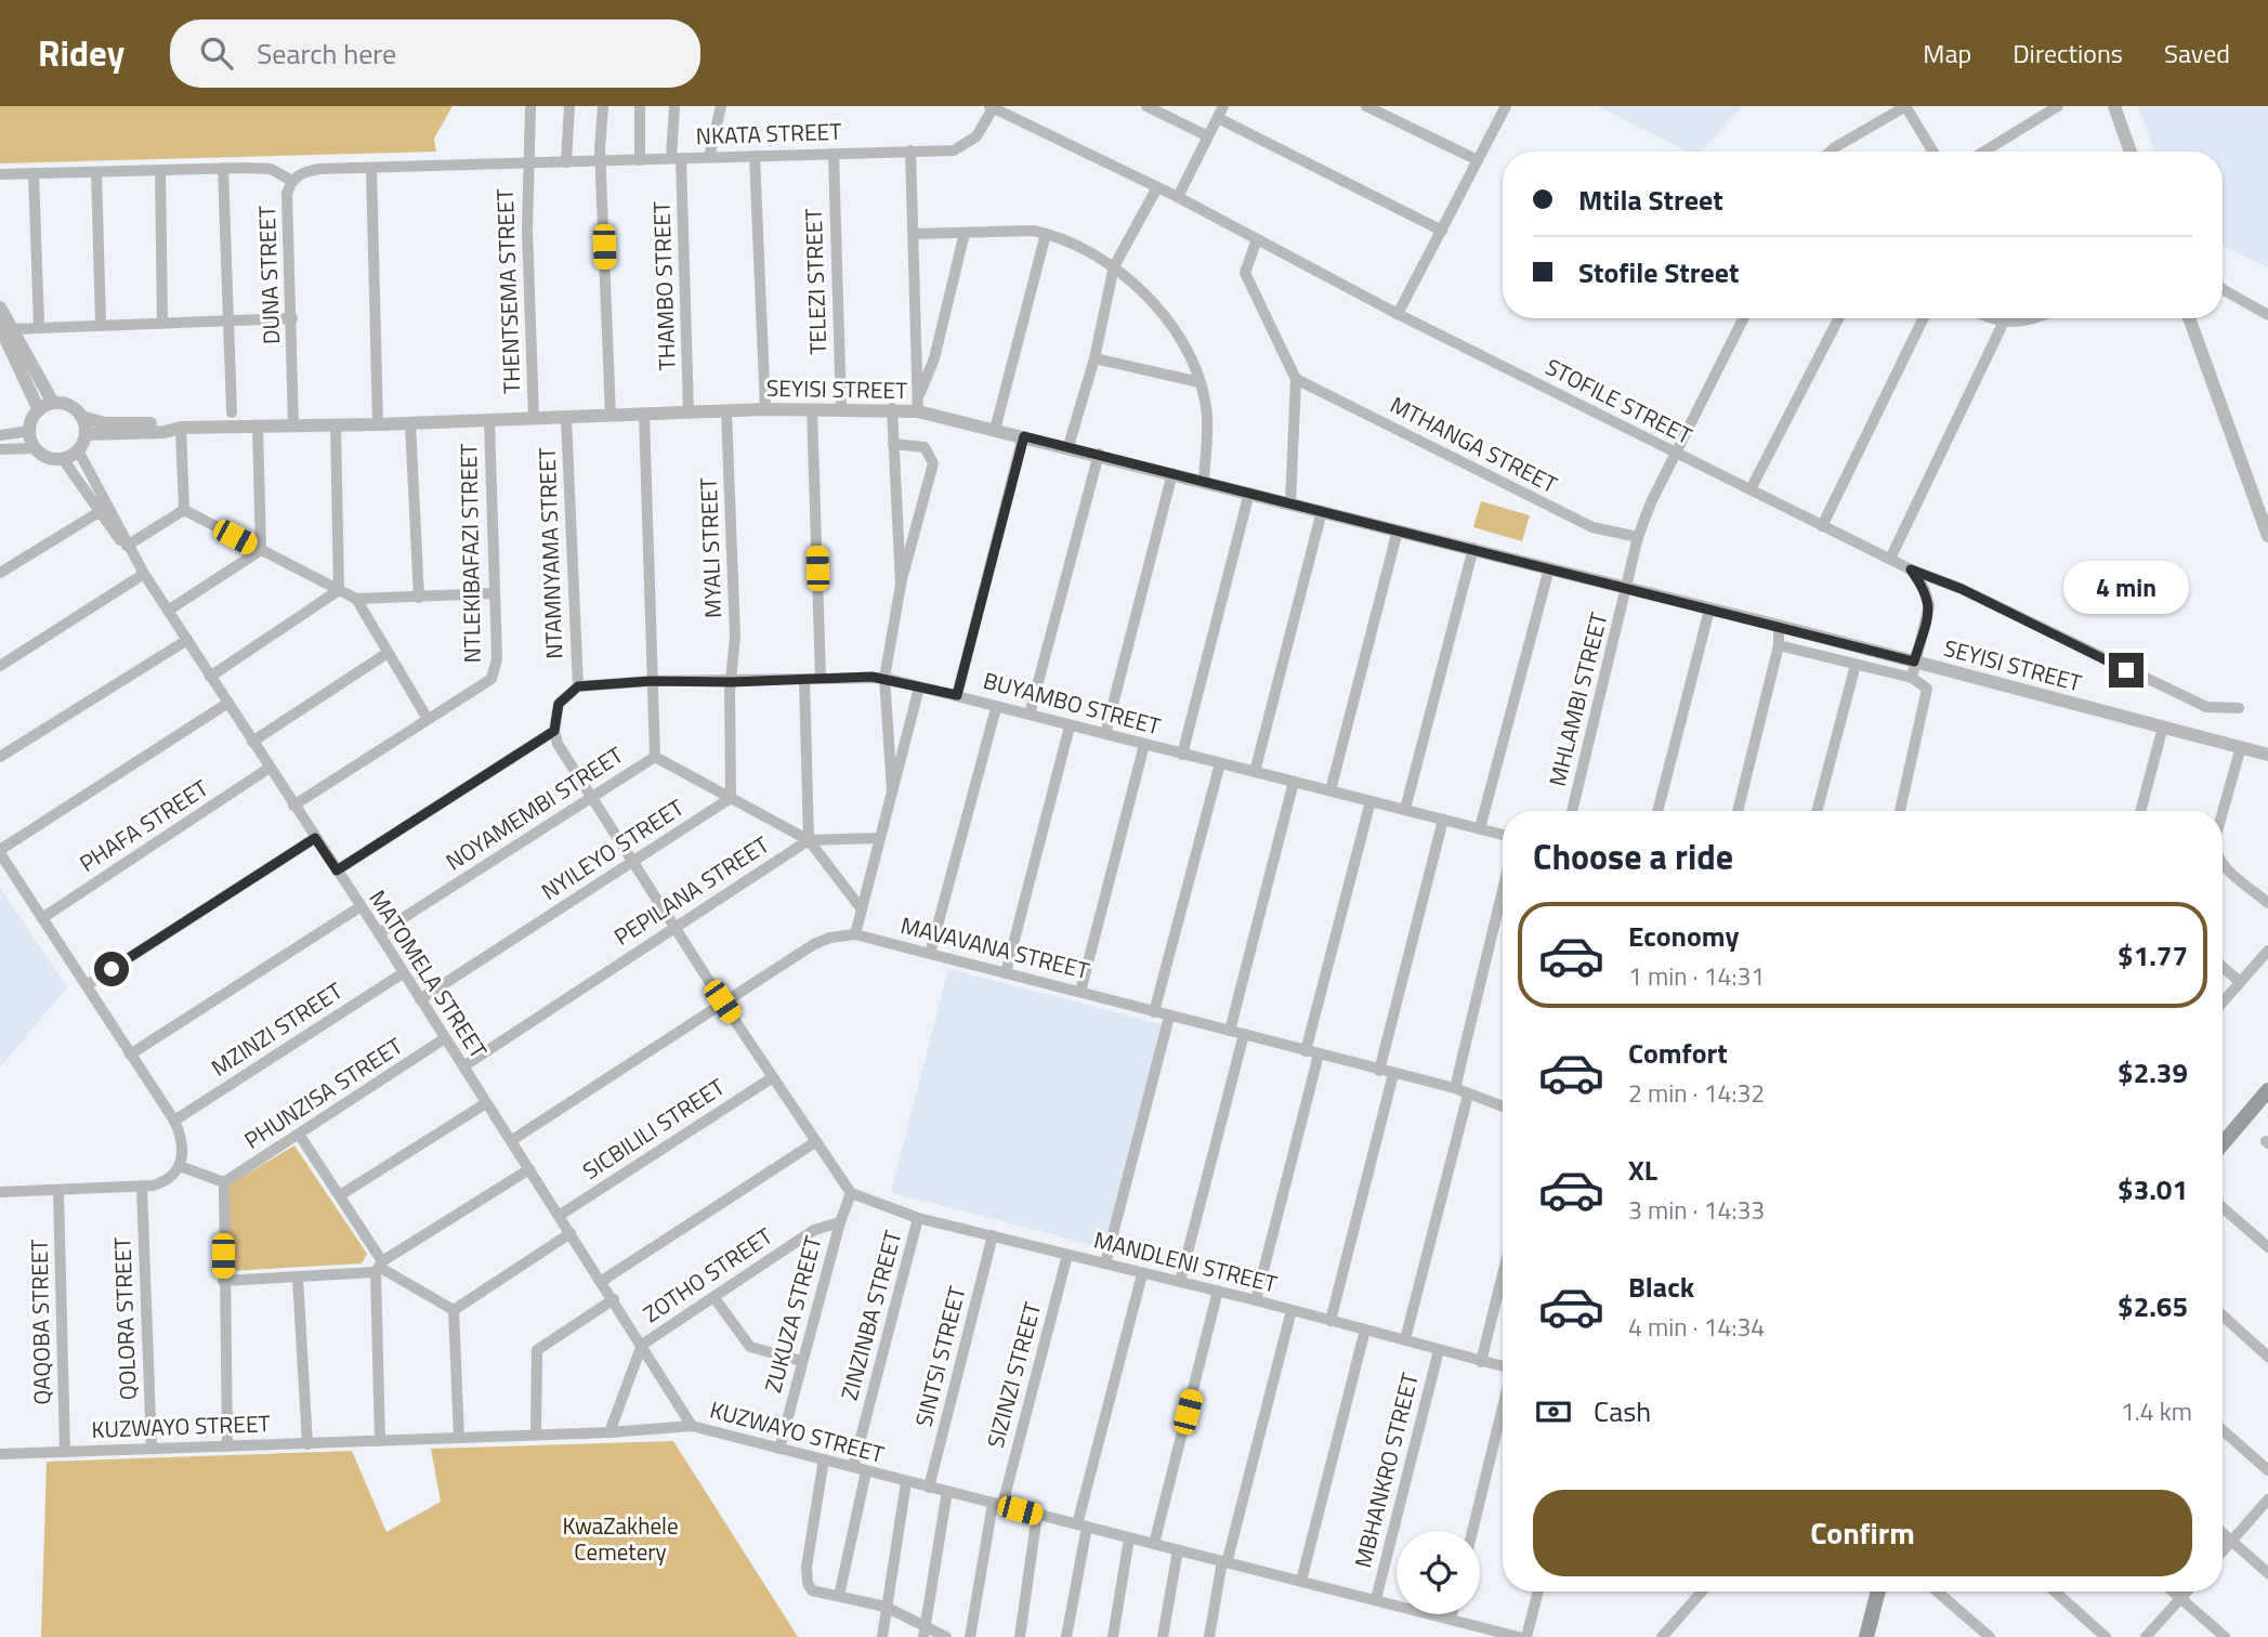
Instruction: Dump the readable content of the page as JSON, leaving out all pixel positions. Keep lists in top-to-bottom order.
{
  "streets": {
    "street": [
      "NKATA STREET",
      "DUNA STREET",
      "TELEZI STREET",
      "THAMBO STREET",
      "THENTSEMA STREET",
      "SEYISI STREET",
      "STOFILE STREET",
      "MTHANGA STREET",
      "MYALI STREET",
      "NTLEKIBAFAZI STREET",
      "NTAMNYAMA STREET",
      "MHLAMBI STREET",
      "BUYAMBO STREET",
      "NOYAMEMBI STREET",
      "PHAFA STREET",
      "NYILEYO STREET",
      "PEPILANA STREET",
      "MAVAVANA STREET",
      "MATOMELA STREET",
      "MZINZI STREET",
      "PHUNZISA STREET",
      "SICBILILI STREET",
      "MANDLENI STREET",
      "ZOTHO STREET",
      "ZUKUZA STREET",
      "ZINZINBA STREET",
      "QOLORA STREET",
      "QAQOBA STREET",
      "SINTSI STREET",
      "SIZINZI STREET",
      "KUZWAYO STREET",
      "MBHANKRO STREET"
    ]
  },
  "crossings": [
    ["NKATA STREET", "DUNA STREET"],
    ["NKATA STREET", "TELEZI STREET"],
    ["NKATA STREET", "THAMBO STREET"],
    ["NKATA STREET", "THENTSEMA STREET"],
    ["NKATA STREET", "STOFILE STREET"],
    ["DUNA STREET", "THENTSEMA STREET"],
    ["DUNA STREET", "SEYISI STREET"],
    ["TELEZI STREET", "SEYISI STREET"],
    ["THAMBO STREET", "SEYISI STREET"],
    ["THENTSEMA STREET", "SEYISI STREET"],
    ["SEYISI STREET", "MYALI STREET"],
    ["SEYISI STREET", "NTLEKIBAFAZI STREET"],
    ["SEYISI STREET", "NTAMNYAMA STREET"],
    ["SEYISI STREET", "MHLAMBI STREET"],
    ["SEYISI STREET", "NOYAMEMBI STREET"],
    ["SEYISI STREET", "MATOMELA STREET"],
    ["STOFILE STREET", "MHLAMBI STREET"],
    ["MTHANGA STREET", "MHLAMBI STREET"],
    ["MYALI STREET", "BUYAMBO STREET"],
    ["NTLEKIBAFAZI STREET", "MATOMELA STREET"],
    ["NTAMNYAMA STREET", "BUYAMBO STREET"],
    ["BUYAMBO STREET", "NOYAMEMBI STREET"],
    ["NOYAMEMBI STREET", "MATOMELA STREET"],
    ["PHAFA STREET", "MATOMELA STREET"],
    ["NYILEYO STREET", "MATOMELA STREET"],
    ["PEPILANA STREET", "MATOMELA STREET"],
    ["MAVAVANA STREET", "MATOMELA STREET"],
    ["MATOMELA STREET", "MZINZI STREET"],
    ["MATOMELA STREET", "PHUNZISA STREET"],
    ["MATOMELA STREET", "SICBILILI STREET"],
    ["MATOMELA STREET", "ZOTHO STREET"],
    ["MATOMELA STREET", "KUZWAYO STREET"],
    ["MANDLENI STREET", "ZUKUZA STREET"],
    ["MANDLENI STREET", "ZINZINBA STREET"],
    ["MANDLENI STREET", "SINTSI STREET"],
    ["MANDLENI STREET", "SIZINZI STREET"],
    ["MANDLENI STREET", "MBHANKRO STREET"],
    ["ZOTHO STREET", "ZUKUZA STREET"],
    ["ZOTHO STREET", "KUZWAYO STREET"],
    ["ZUKUZA STREET", "KUZWAYO STREET"],
    ["ZINZINBA STREET", "KUZWAYO STREET"],
    ["QOLORA STREET", "KUZWAYO STREET"],
    ["QAQOBA STREET", "KUZWAYO STREET"],
    ["SINTSI STREET", "KUZWAYO STREET"],
    ["SIZINZI STREET", "KUZWAYO STREET"],
    ["KUZWAYO STREET", "MBHANKRO STREET"]
  ],
  "parks": ["KwaZakhele Cemetery"],
  "page": {
    "header": "Ridey",
    "search": "Search here",
    "nav": ["Map", "Directions", "Saved"],
    "banner": ["Mtila Street", "Stofile Street"],
    "bubble": "4 min",
    "heading": "Choose a ride",
    "list": [
      {
        "name": "Economy",
        "note": "1 min · 14:31",
        "value": "$1.77"
      },
      {
        "name": "Comfort",
        "note": "2 min · 14:32",
        "value": "$2.39"
      },
      {
        "name": "XL",
        "note": "3 min · 14:33",
        "value": "$3.01"
      },
      {
        "name": "Black",
        "note": "4 min · 14:34",
        "value": "$2.65"
      }
    ],
    "pay": ["Cash", "1.4 km"],
    "buttons": "Confirm"
  }
}
